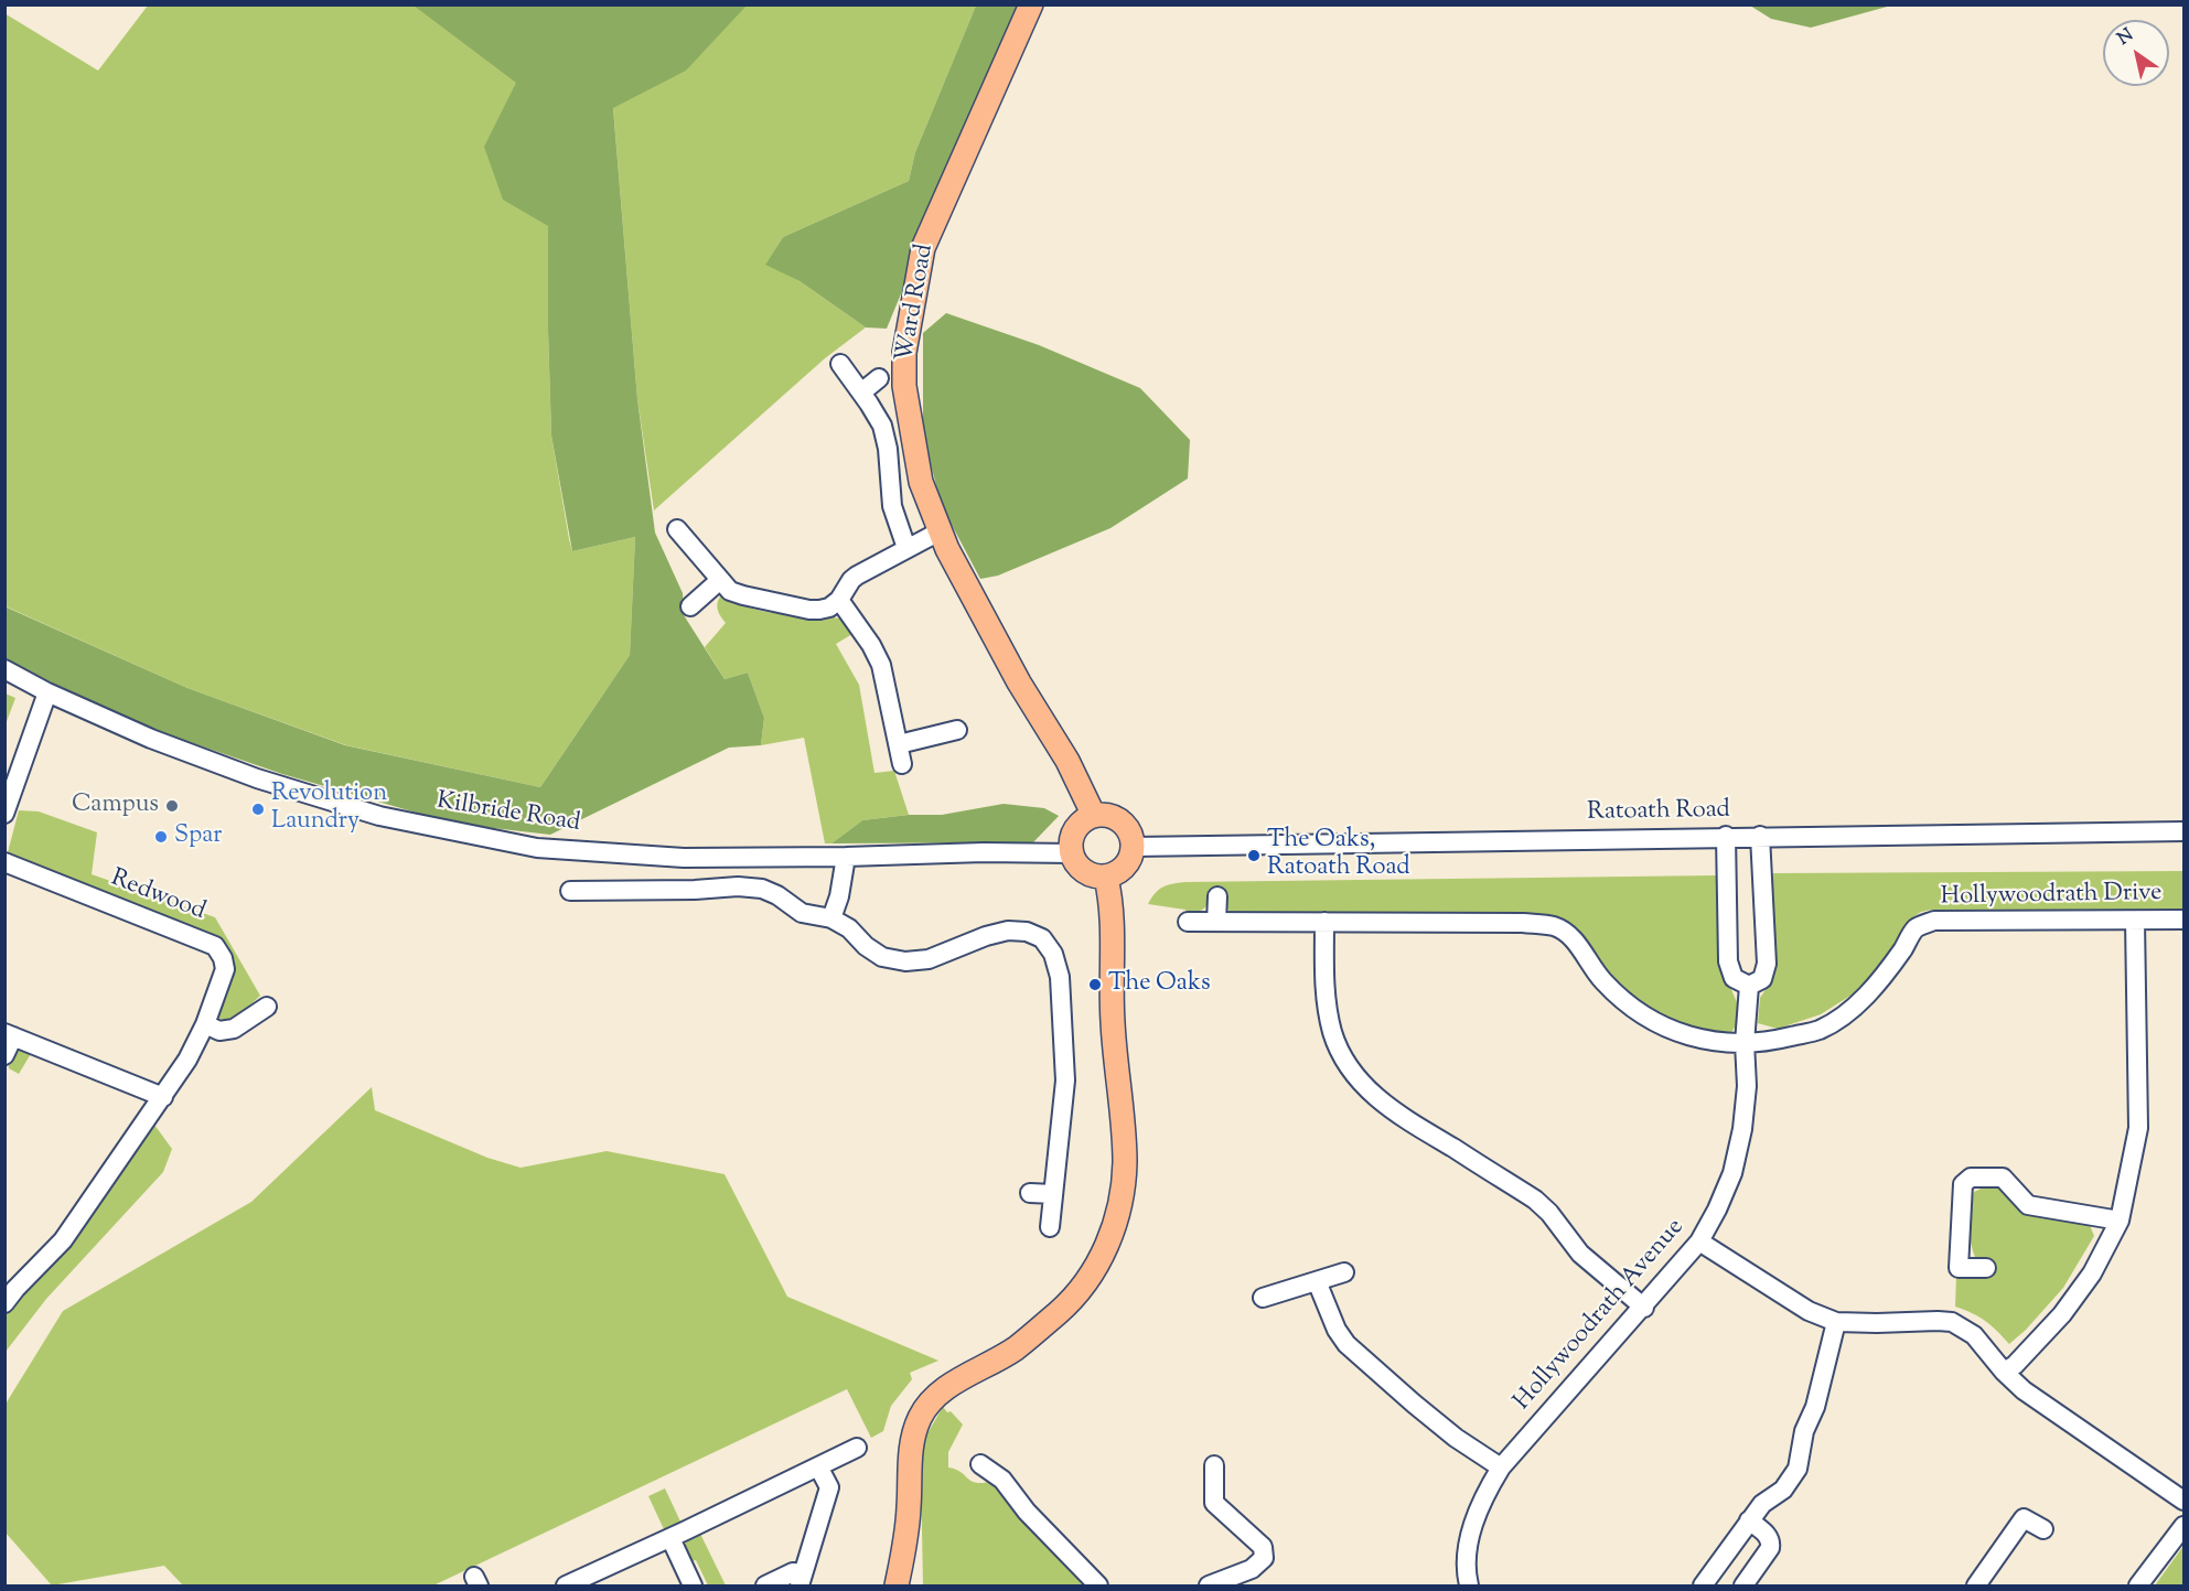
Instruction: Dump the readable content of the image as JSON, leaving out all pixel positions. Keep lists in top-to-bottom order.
{
  "streets": {
    "main road": ["Ward Road"],
    "street": [
      "Ratoath Road",
      "Kilbride Road",
      "Redwood",
      "Hollywoodrath Drive",
      "Hollywoodrath Avenue"
    ]
  },
  "crossings": [
    ["Ward Road", "Ratoath Road"],
    ["Ward Road", "Kilbride Road"],
    ["Ratoath Road", "Kilbride Road"],
    ["Hollywoodrath Drive", "Hollywoodrath Avenue"]
  ],
  "places": [
    "Campus",
    "Revolution Laundry",
    "Spar",
    "The Oaks, Ratoath Road",
    "The Oaks"
  ],
  "north": "top left"
}
